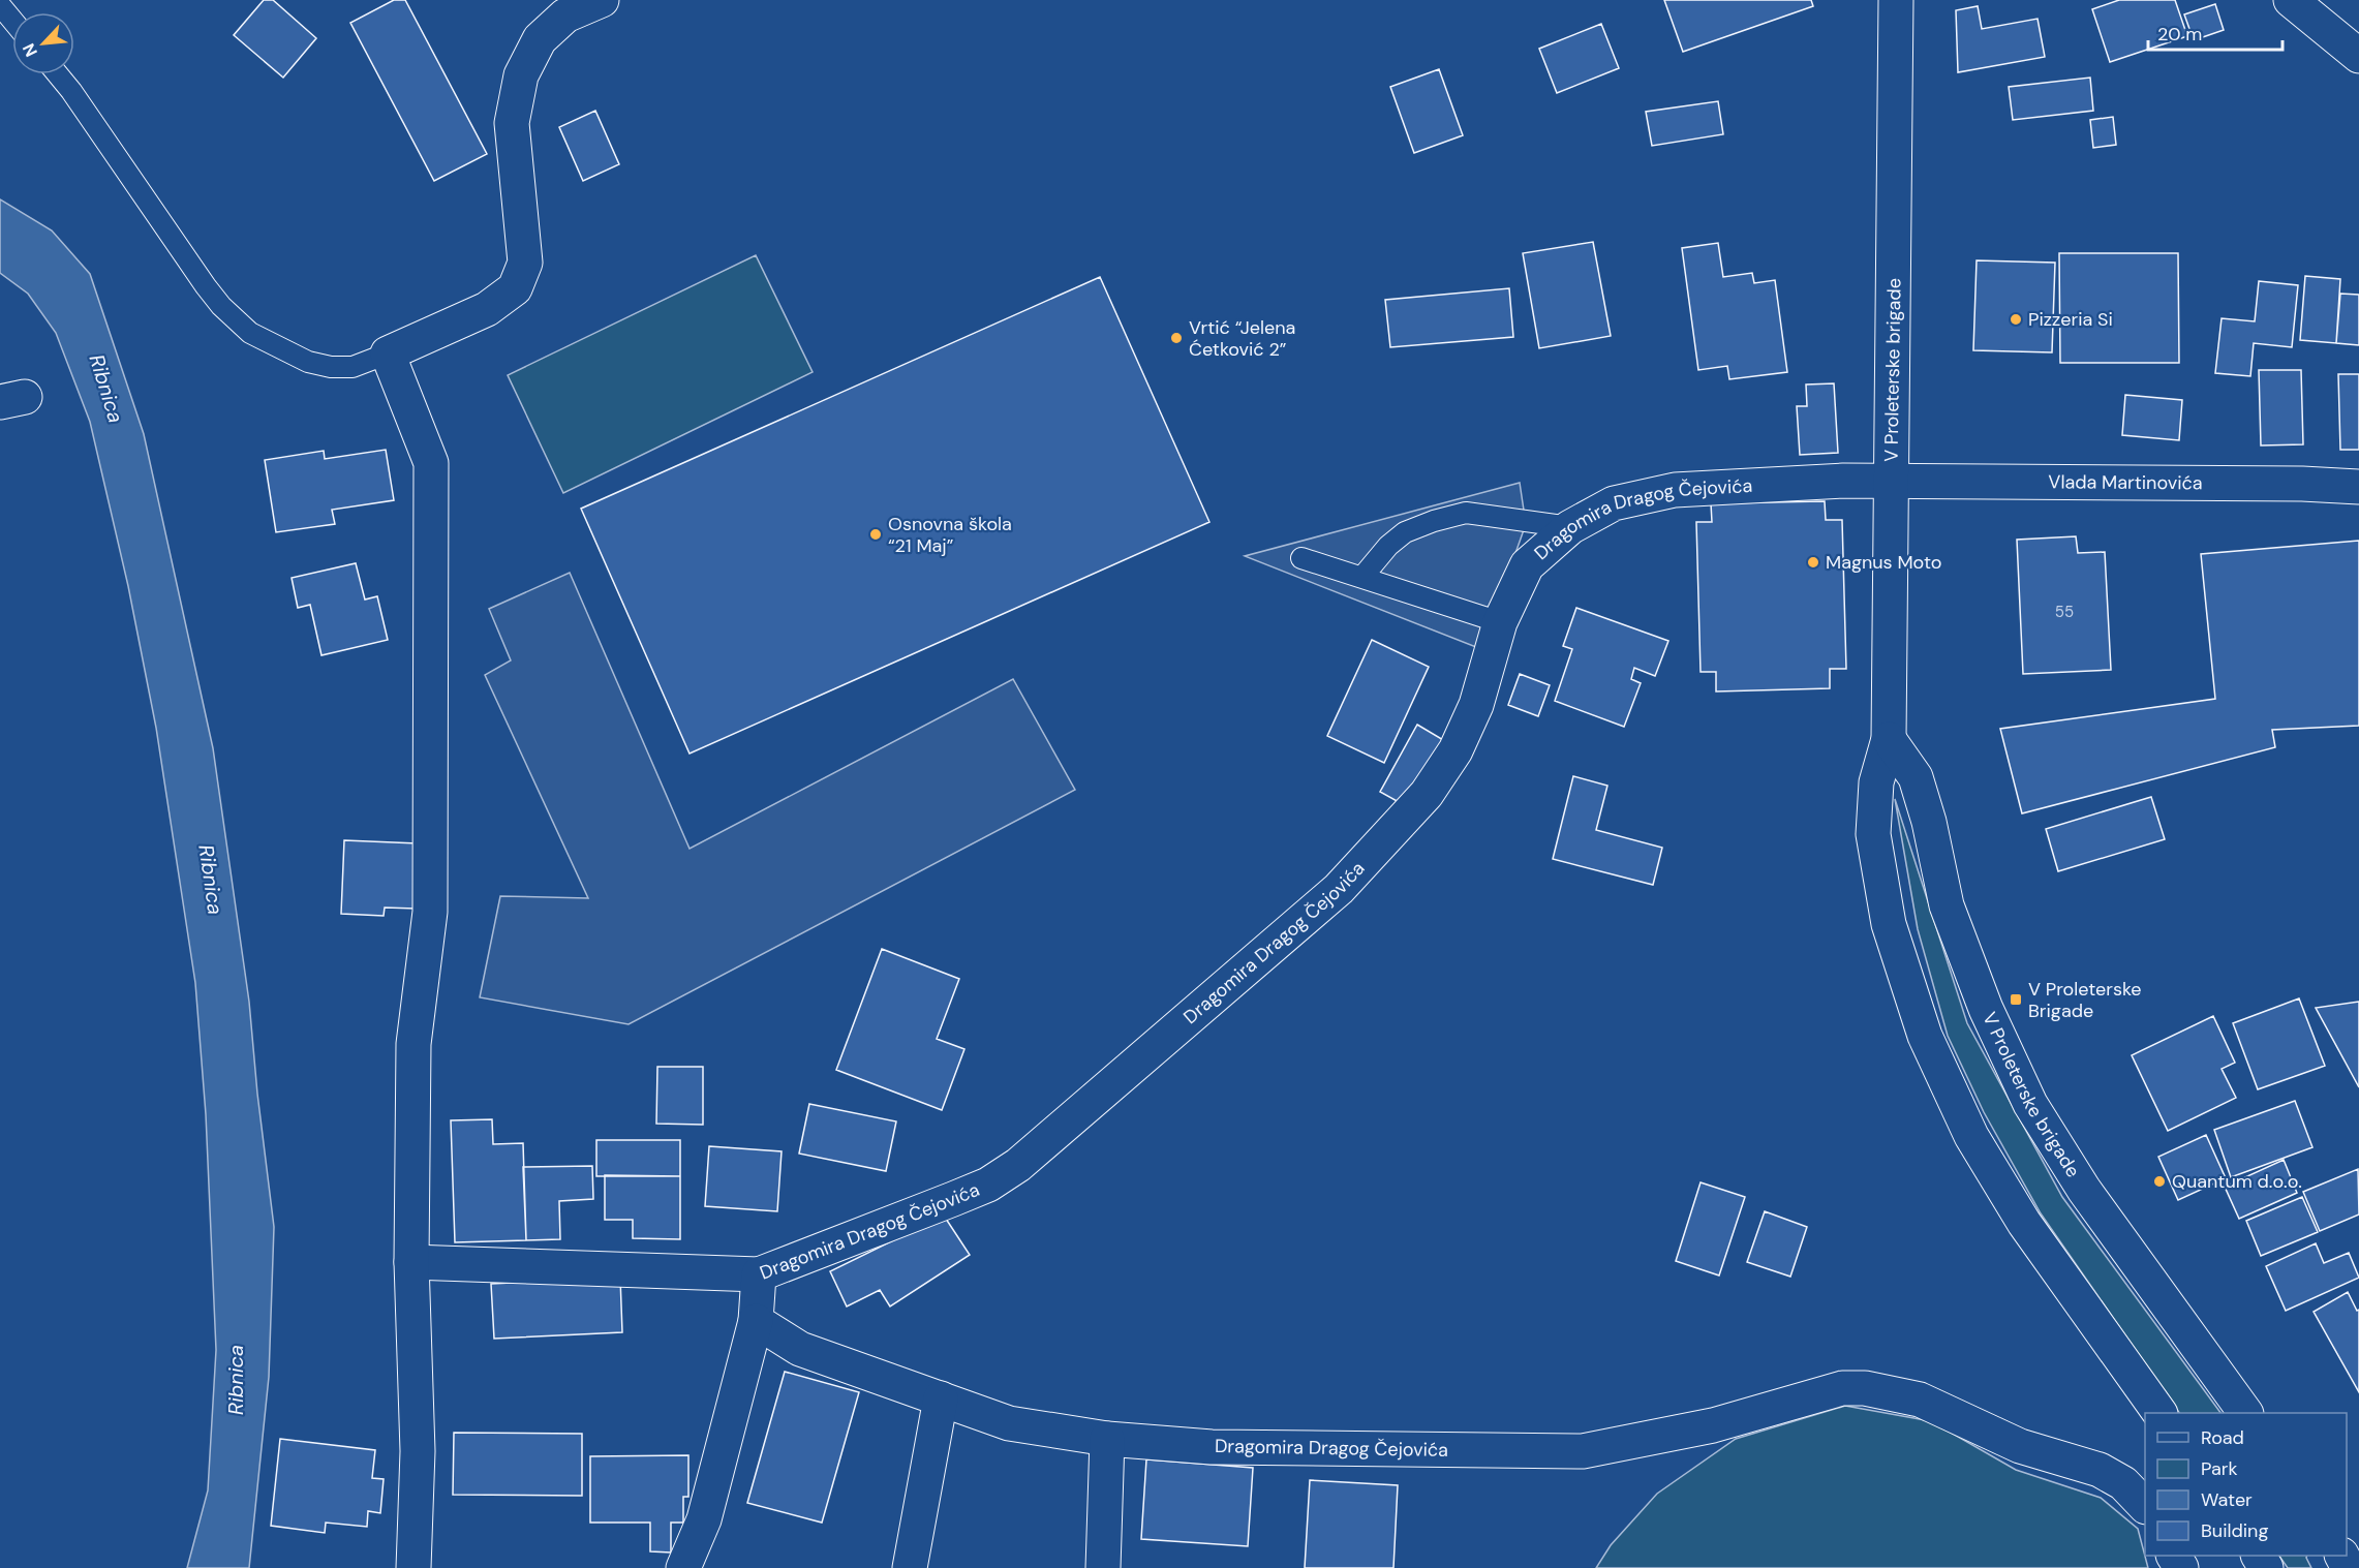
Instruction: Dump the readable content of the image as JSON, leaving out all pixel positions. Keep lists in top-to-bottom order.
{
  "streets": {
    "street": ["V Proleterske brigade", "Vlada Martinovića", "Dragomira Dragog Čejovića"]
  },
  "crossings": [
    ["V Proleterske brigade", "Vlada Martinovića"],
    ["V Proleterske brigade", "Dragomira Dragog Čejovića"],
    ["Vlada Martinovića", "Dragomira Dragog Čejovića"]
  ],
  "water": ["Ribnica"],
  "places": {
    "other": [
      "Pizzeria Si",
      "Vrtić “Jelena Ćetković 2”",
      "Osnovna škola “21 Maj”",
      "Magnus Moto",
      "Quantum d.o.o."
    ],
    "transit": ["V Proleterske Brigade"]
  },
  "house_numbers": ["55"],
  "legend": [
    "Road",
    "Park",
    "Water",
    "Building"
  ],
  "scale_bar": "20 m",
  "north": "bottom left"
}
